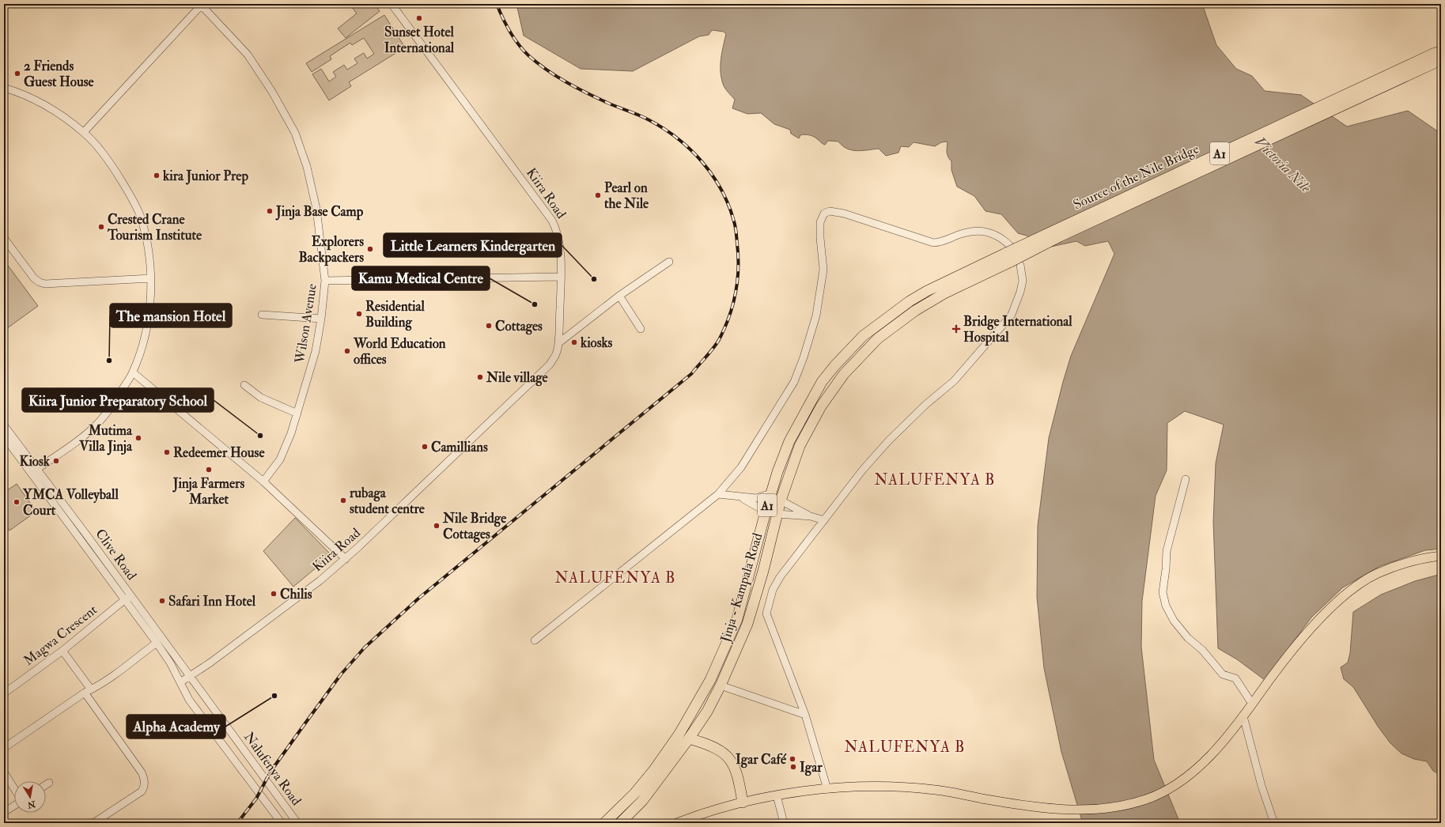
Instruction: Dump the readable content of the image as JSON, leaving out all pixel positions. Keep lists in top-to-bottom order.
{
  "streets": {
    "highway": ["A1", "Source of the Nile Bridge", "Jinja - Kampala Road"],
    "street": [
      "Kiira Road",
      "Wilson Avenue",
      "Clive Road",
      "Magwa Crescent",
      "Nalufenya Road"
    ]
  },
  "crossings": [
    ["Source of the Nile Bridge", "Jinja - Kampala Road"],
    ["Kiira Road", "Nalufenya Road"],
    ["Clive Road", "Magwa Crescent"],
    ["Clive Road", "Nalufenya Road"]
  ],
  "districts": ["NALUFENYA B", "NALUFENYA B", "NALUFENYA B"],
  "water": ["Victoria Nile"],
  "places": {
    "other": [
      "Sunset Hotel International",
      "2 Friends Guest House",
      "kira Junior Prep",
      "Pearl on the Nile",
      "Jinja Base Camp",
      "Crested Crane Tourism Institute",
      "Explorers Backpackers",
      "Little Learners Kindergarten",
      "Kamu Medical Centre",
      "Residential Building",
      "Cottages",
      "kiosks",
      "World Education offices",
      "The mansion Hotel",
      "Nile village",
      "Kiira Junior Preparatory School",
      "Mutima Villa Jinja",
      "Camillians",
      "Redeemer House",
      "Kiosk",
      "Jinja Farmers Market",
      "rubaga student centre",
      "YMCA Volleyball Court",
      "Nile Bridge Cottages",
      "Chilis",
      "Safari Inn Hotel",
      "Alpha Academy",
      "Igar Café",
      "Igar"
    ],
    "health": ["Bridge International Hospital"]
  },
  "north": "bottom"
}
